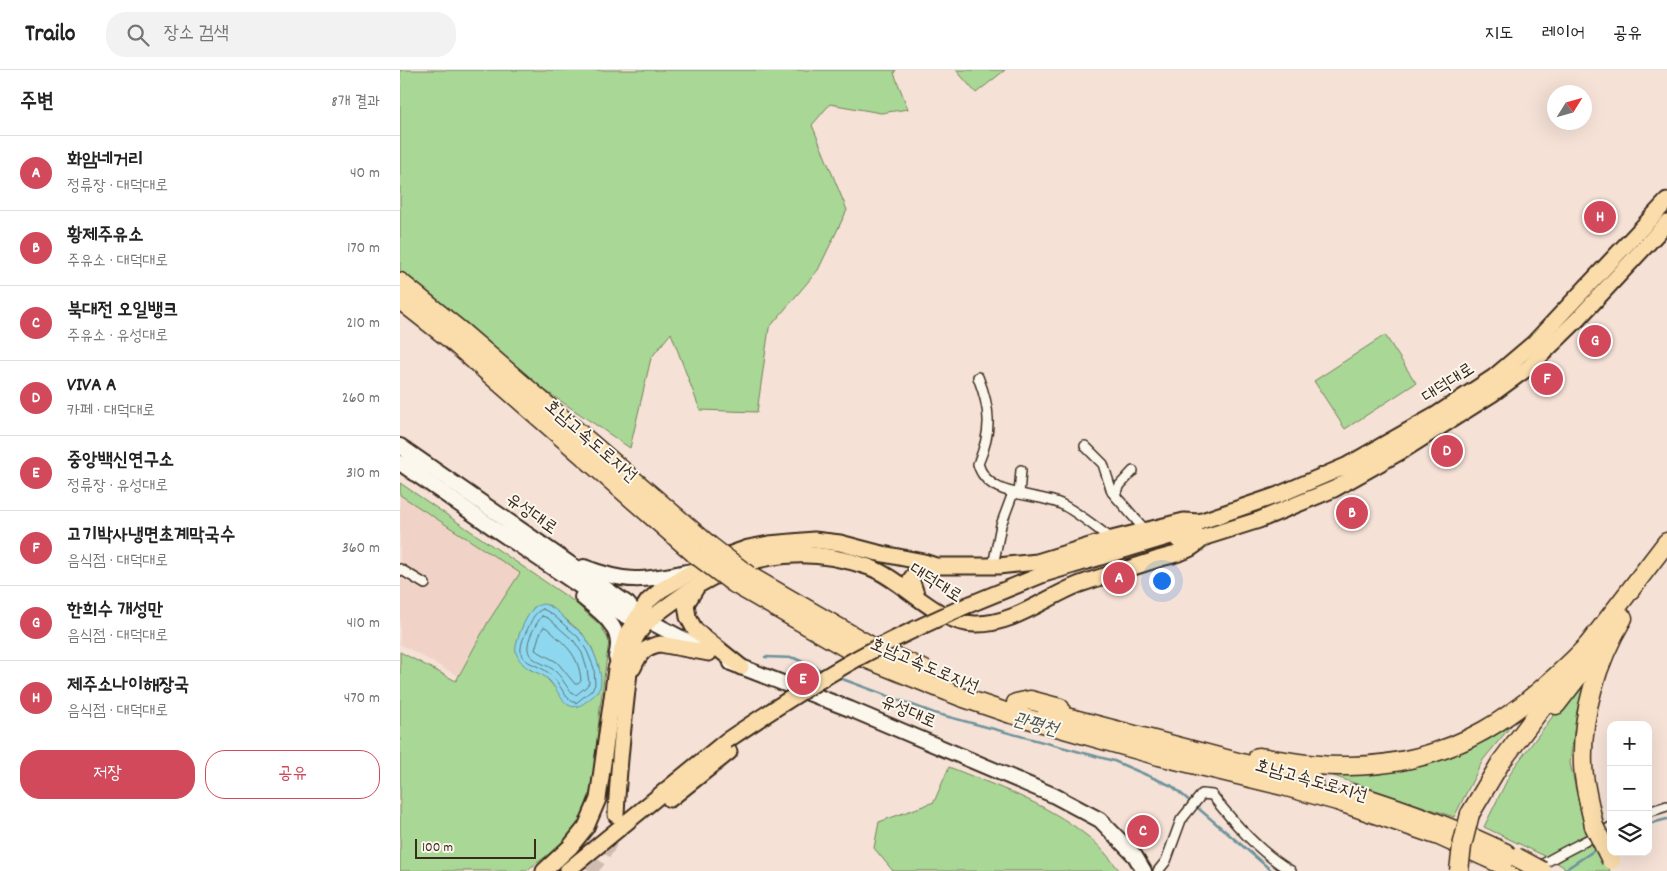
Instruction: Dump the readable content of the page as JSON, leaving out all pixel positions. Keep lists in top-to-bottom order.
{
  "streets": {
    "highway": ["호남고속도로지선"],
    "main road": ["대덕대로", "유성대로"]
  },
  "crossings": [
    ["대덕대로", "호남고속도로지선"],
    ["대덕대로", "유성대로"]
  ],
  "water": ["관평천"],
  "scale_bar": "100 m",
  "north": "top right",
  "page": {
    "header": "Trailo",
    "search": "장소 검색",
    "nav": ["지도", "레이어", "공유"],
    "heading": ["주변", "8개 결과"],
    "list": [
      {
        "mark": "A",
        "name": "화암네거리",
        "note": "정류장 · 대덕대로",
        "value": "40 m"
      },
      {
        "mark": "B",
        "name": "황제주유소",
        "note": "주유소 · 대덕대로",
        "value": "170 m"
      },
      {
        "mark": "C",
        "name": "북대전 오일뱅크",
        "note": "주유소 · 유성대로",
        "value": "210 m"
      },
      {
        "mark": "D",
        "name": "VIVA A",
        "note": "카페 · 대덕대로",
        "value": "260 m"
      },
      {
        "mark": "E",
        "name": "중앙백신연구소",
        "note": "정류장 · 유성대로",
        "value": "310 m"
      },
      {
        "mark": "F",
        "name": "고기박사냉면초계막국수",
        "note": "음식점 · 대덕대로",
        "value": "360 m"
      },
      {
        "mark": "G",
        "name": "한희수 개성만",
        "note": "음식점 · 대덕대로",
        "value": "410 m"
      },
      {
        "mark": "H",
        "name": "제주소나이해장국",
        "note": "음식점 · 대덕대로",
        "value": "470 m"
      }
    ],
    "pins": [
      "H",
      "G",
      "F",
      "D",
      "B",
      "A",
      "E",
      "C"
    ],
    "map_buttons": ["+", "−"],
    "buttons": ["저장", "공유"],
    "scale": "100 m"
  }
}
